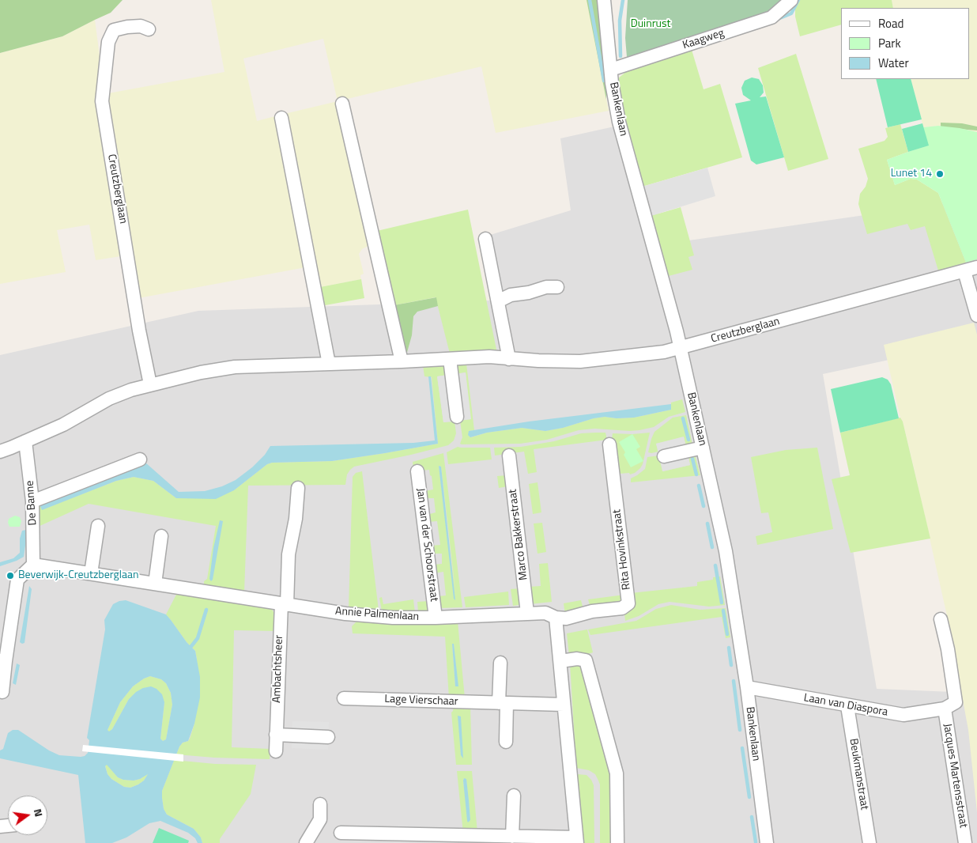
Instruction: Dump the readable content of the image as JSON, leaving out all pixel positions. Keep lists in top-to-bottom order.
{
  "streets": {
    "street": [
      "Kaagweg",
      "Bankenlaan",
      "Creutzberglaan",
      "De Banne",
      "Marco Bakkerstraat",
      "Jan van der Schoorstraat",
      "Rita Hovinkstraat",
      "Annie Palmenlaan",
      "Ambachtsheer",
      "Lage Vierschaar",
      "Laan van Diaspora",
      "Beukmanstraat",
      "Jacques Martensstraat"
    ]
  },
  "crossings": [
    ["Kaagweg", "Bankenlaan"],
    ["Bankenlaan", "Creutzberglaan"],
    ["Bankenlaan", "Laan van Diaspora"],
    ["Creutzberglaan", "De Banne"],
    ["De Banne", "Annie Palmenlaan"],
    ["Marco Bakkerstraat", "Annie Palmenlaan"],
    ["Jan van der Schoorstraat", "Annie Palmenlaan"],
    ["Rita Hovinkstraat", "Annie Palmenlaan"],
    ["Annie Palmenlaan", "Ambachtsheer"],
    ["Laan van Diaspora", "Beukmanstraat"],
    ["Laan van Diaspora", "Jacques Martensstraat"]
  ],
  "parks": ["Duinrust"],
  "places": ["Lunet 14", "Beverwijk-Creutzberglaan"],
  "legend": ["Road", "Park", "Water"],
  "north": "right"
}
